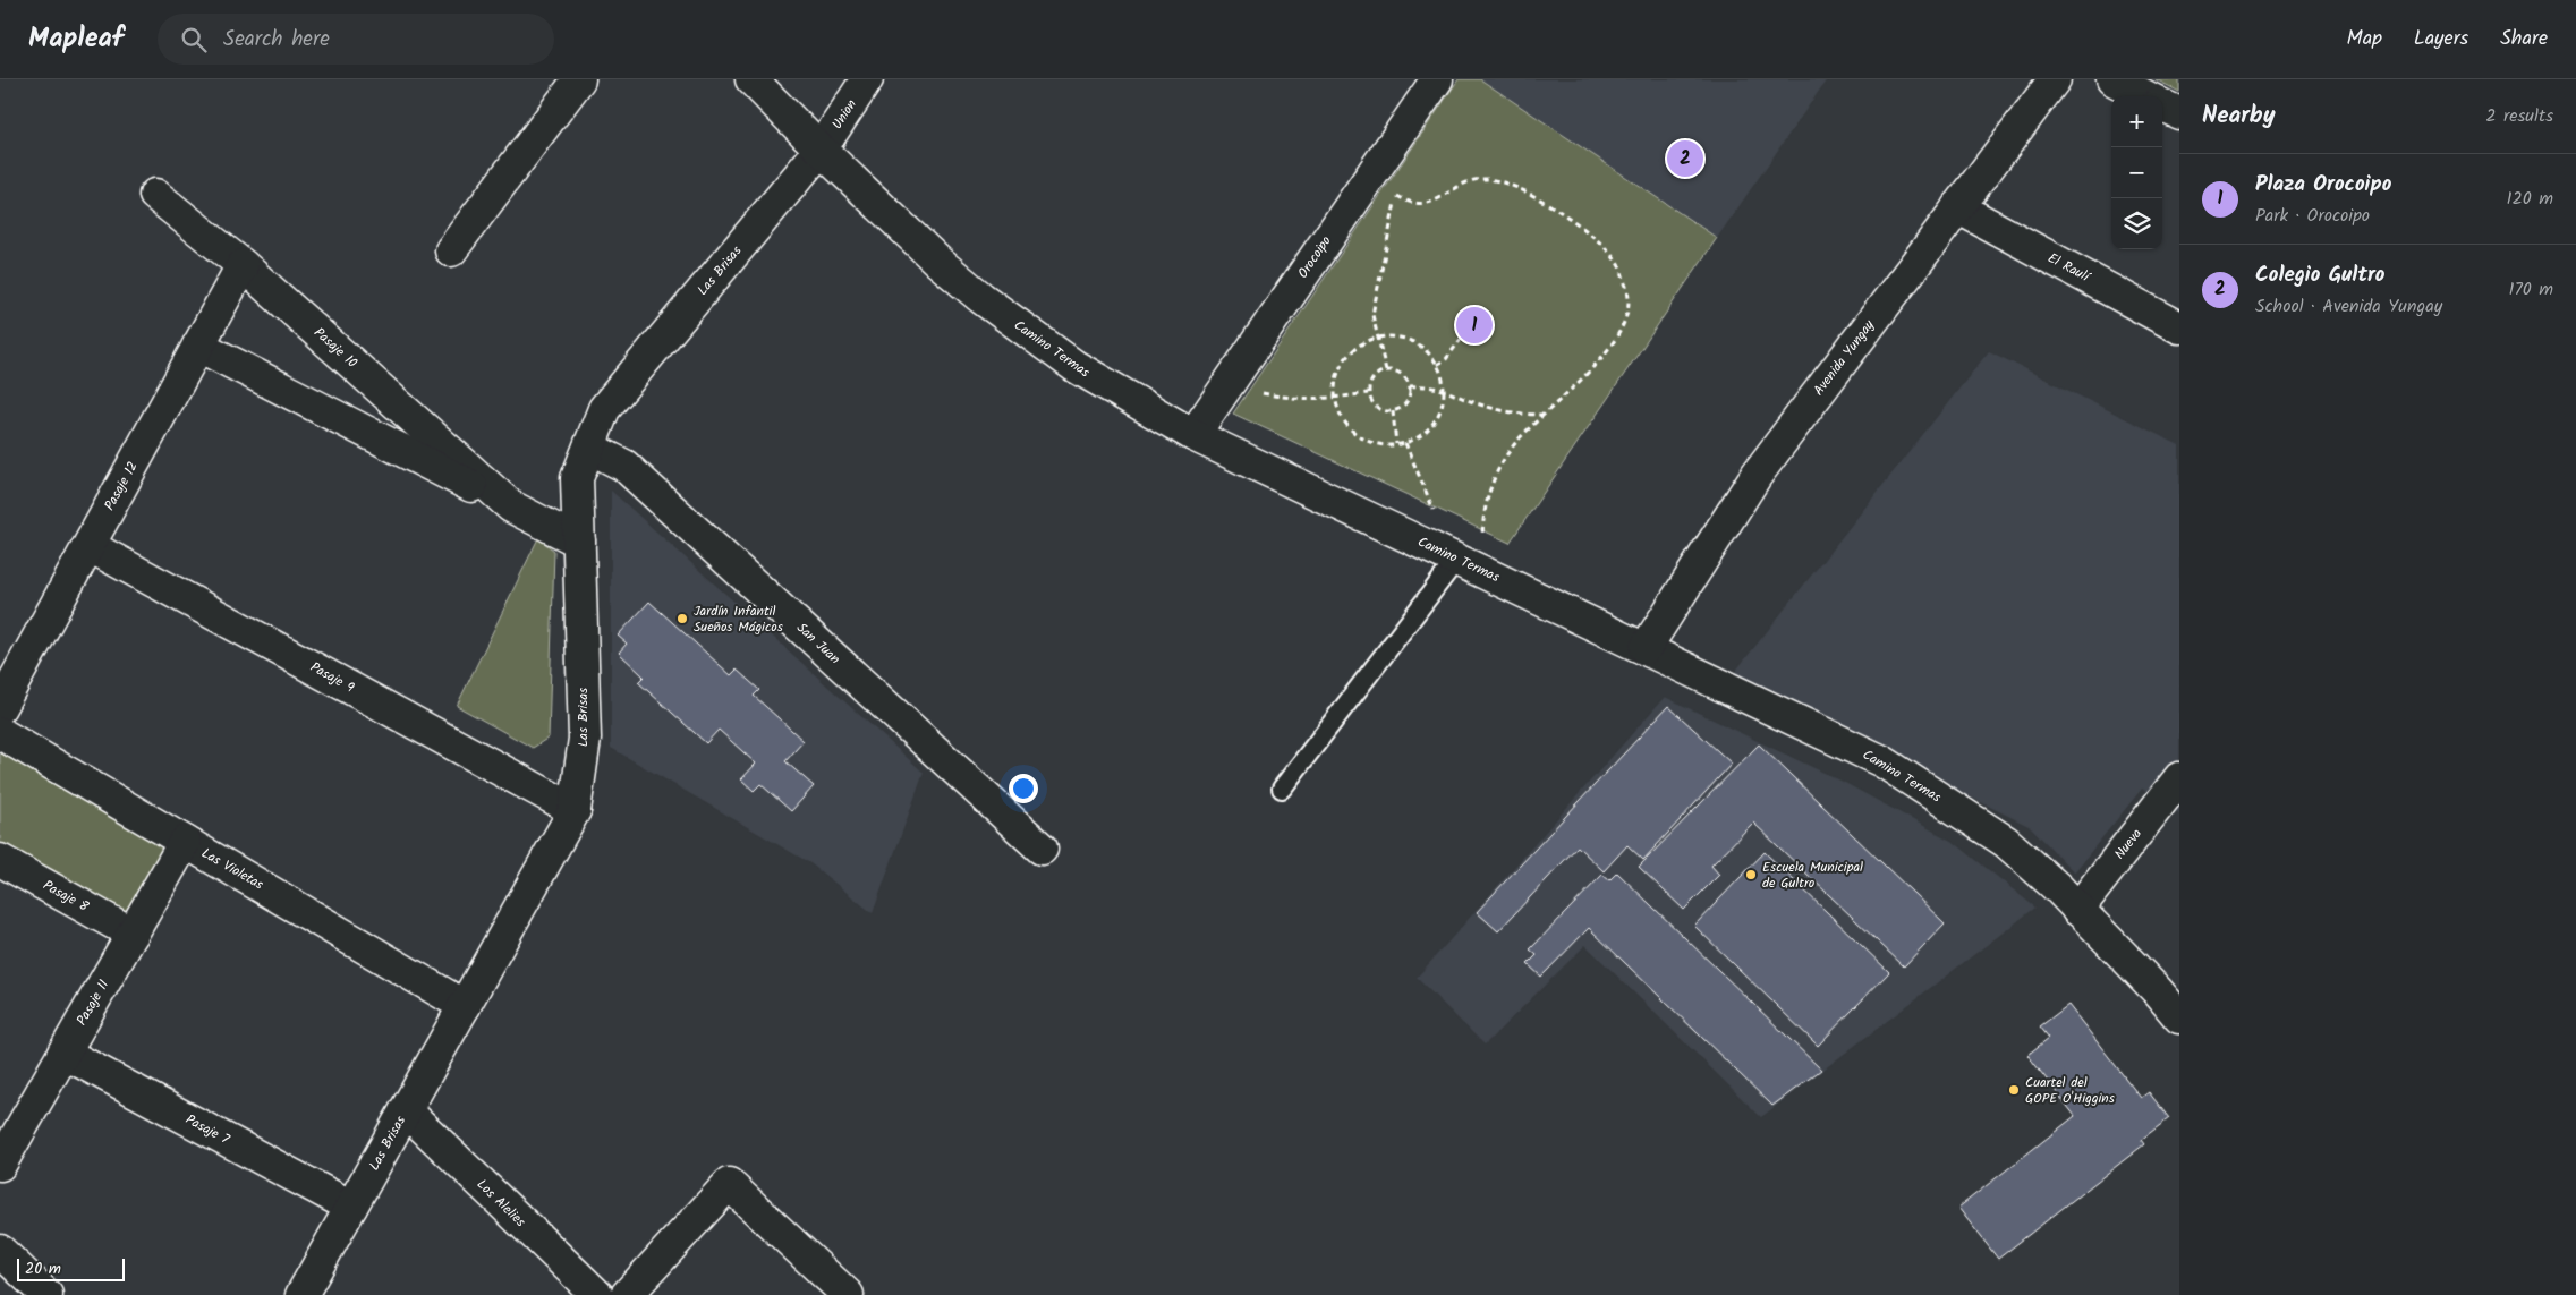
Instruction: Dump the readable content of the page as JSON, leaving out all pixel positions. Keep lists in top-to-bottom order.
{
  "streets": {
    "street": [
      "Union",
      "Orocoipo",
      "El Raulí",
      "Las Brisas",
      "Pasaje 10",
      "Camino Termas",
      "Avenida Yungay",
      "Pasaje 12",
      "San Juan",
      "Pasaje 9",
      "Nueva",
      "Las Violetas",
      "Pasaje 8",
      "Pasaje 11",
      "Pasaje 7",
      "Los Alelies"
    ]
  },
  "crossings": [
    ["Union", "Las Brisas"],
    ["Union", "Camino Termas"],
    ["Orocoipo", "Camino Termas"],
    ["El Raulí", "Avenida Yungay"],
    ["Las Brisas", "Pasaje 10"],
    ["Las Brisas", "Camino Termas"],
    ["Las Brisas", "San Juan"],
    ["Las Brisas", "Pasaje 9"],
    ["Las Brisas", "Las Violetas"],
    ["Las Brisas", "Pasaje 7"],
    ["Las Brisas", "Los Alelies"],
    ["Pasaje 10", "Pasaje 12"],
    ["Camino Termas", "Avenida Yungay"],
    ["Camino Termas", "Nueva"],
    ["Pasaje 12", "Pasaje 9"],
    ["Las Violetas", "Pasaje 11"],
    ["Pasaje 8", "Pasaje 11"],
    ["Pasaje 11", "Pasaje 7"]
  ],
  "places": ["Jardín Infantil Sueños Mágicos", "Escuela Municipal de Gultro", "Cuartel del GOPE O'Higgins"],
  "scale_bar": "20 m",
  "page": {
    "header": "Mapleaf",
    "search": "Search here",
    "nav": ["Map", "Layers", "Share"],
    "heading": ["Nearby", "2 results"],
    "map_buttons": ["+", "−"],
    "pins": ["2", "1"],
    "list": [
      {
        "mark": "1",
        "name": "Plaza Orocoipo",
        "note": "Park · Orocoipo",
        "value": "120 m"
      },
      {
        "mark": "2",
        "name": "Colegio Gultro",
        "note": "School · Avenida Yungay",
        "value": "170 m"
      }
    ],
    "scale": "20 m"
  }
}
